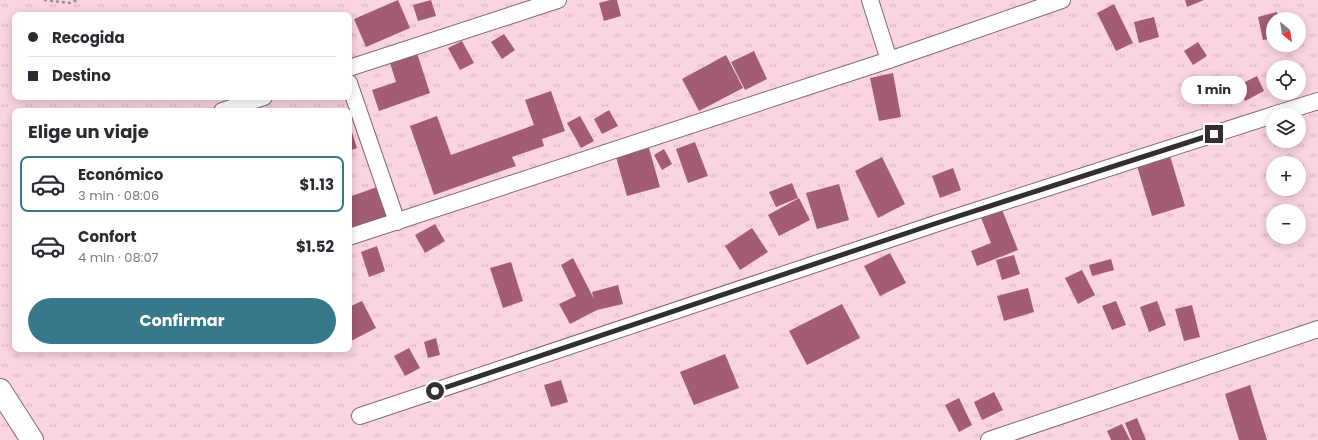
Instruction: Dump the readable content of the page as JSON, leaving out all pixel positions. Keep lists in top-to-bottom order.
{
  "north": "bottom right",
  "page": {
    "map_buttons": ["+", "−"],
    "banner": ["Recogida", "Destino"],
    "bubble": "1 min",
    "heading": "Elige un viaje",
    "list": [
      {
        "name": "Económico",
        "note": "3 min · 08:06",
        "value": "$1.13"
      },
      {
        "name": "Confort",
        "note": "4 min · 08:07",
        "value": "$1.52"
      }
    ],
    "buttons": "Confirmar"
  }
}
